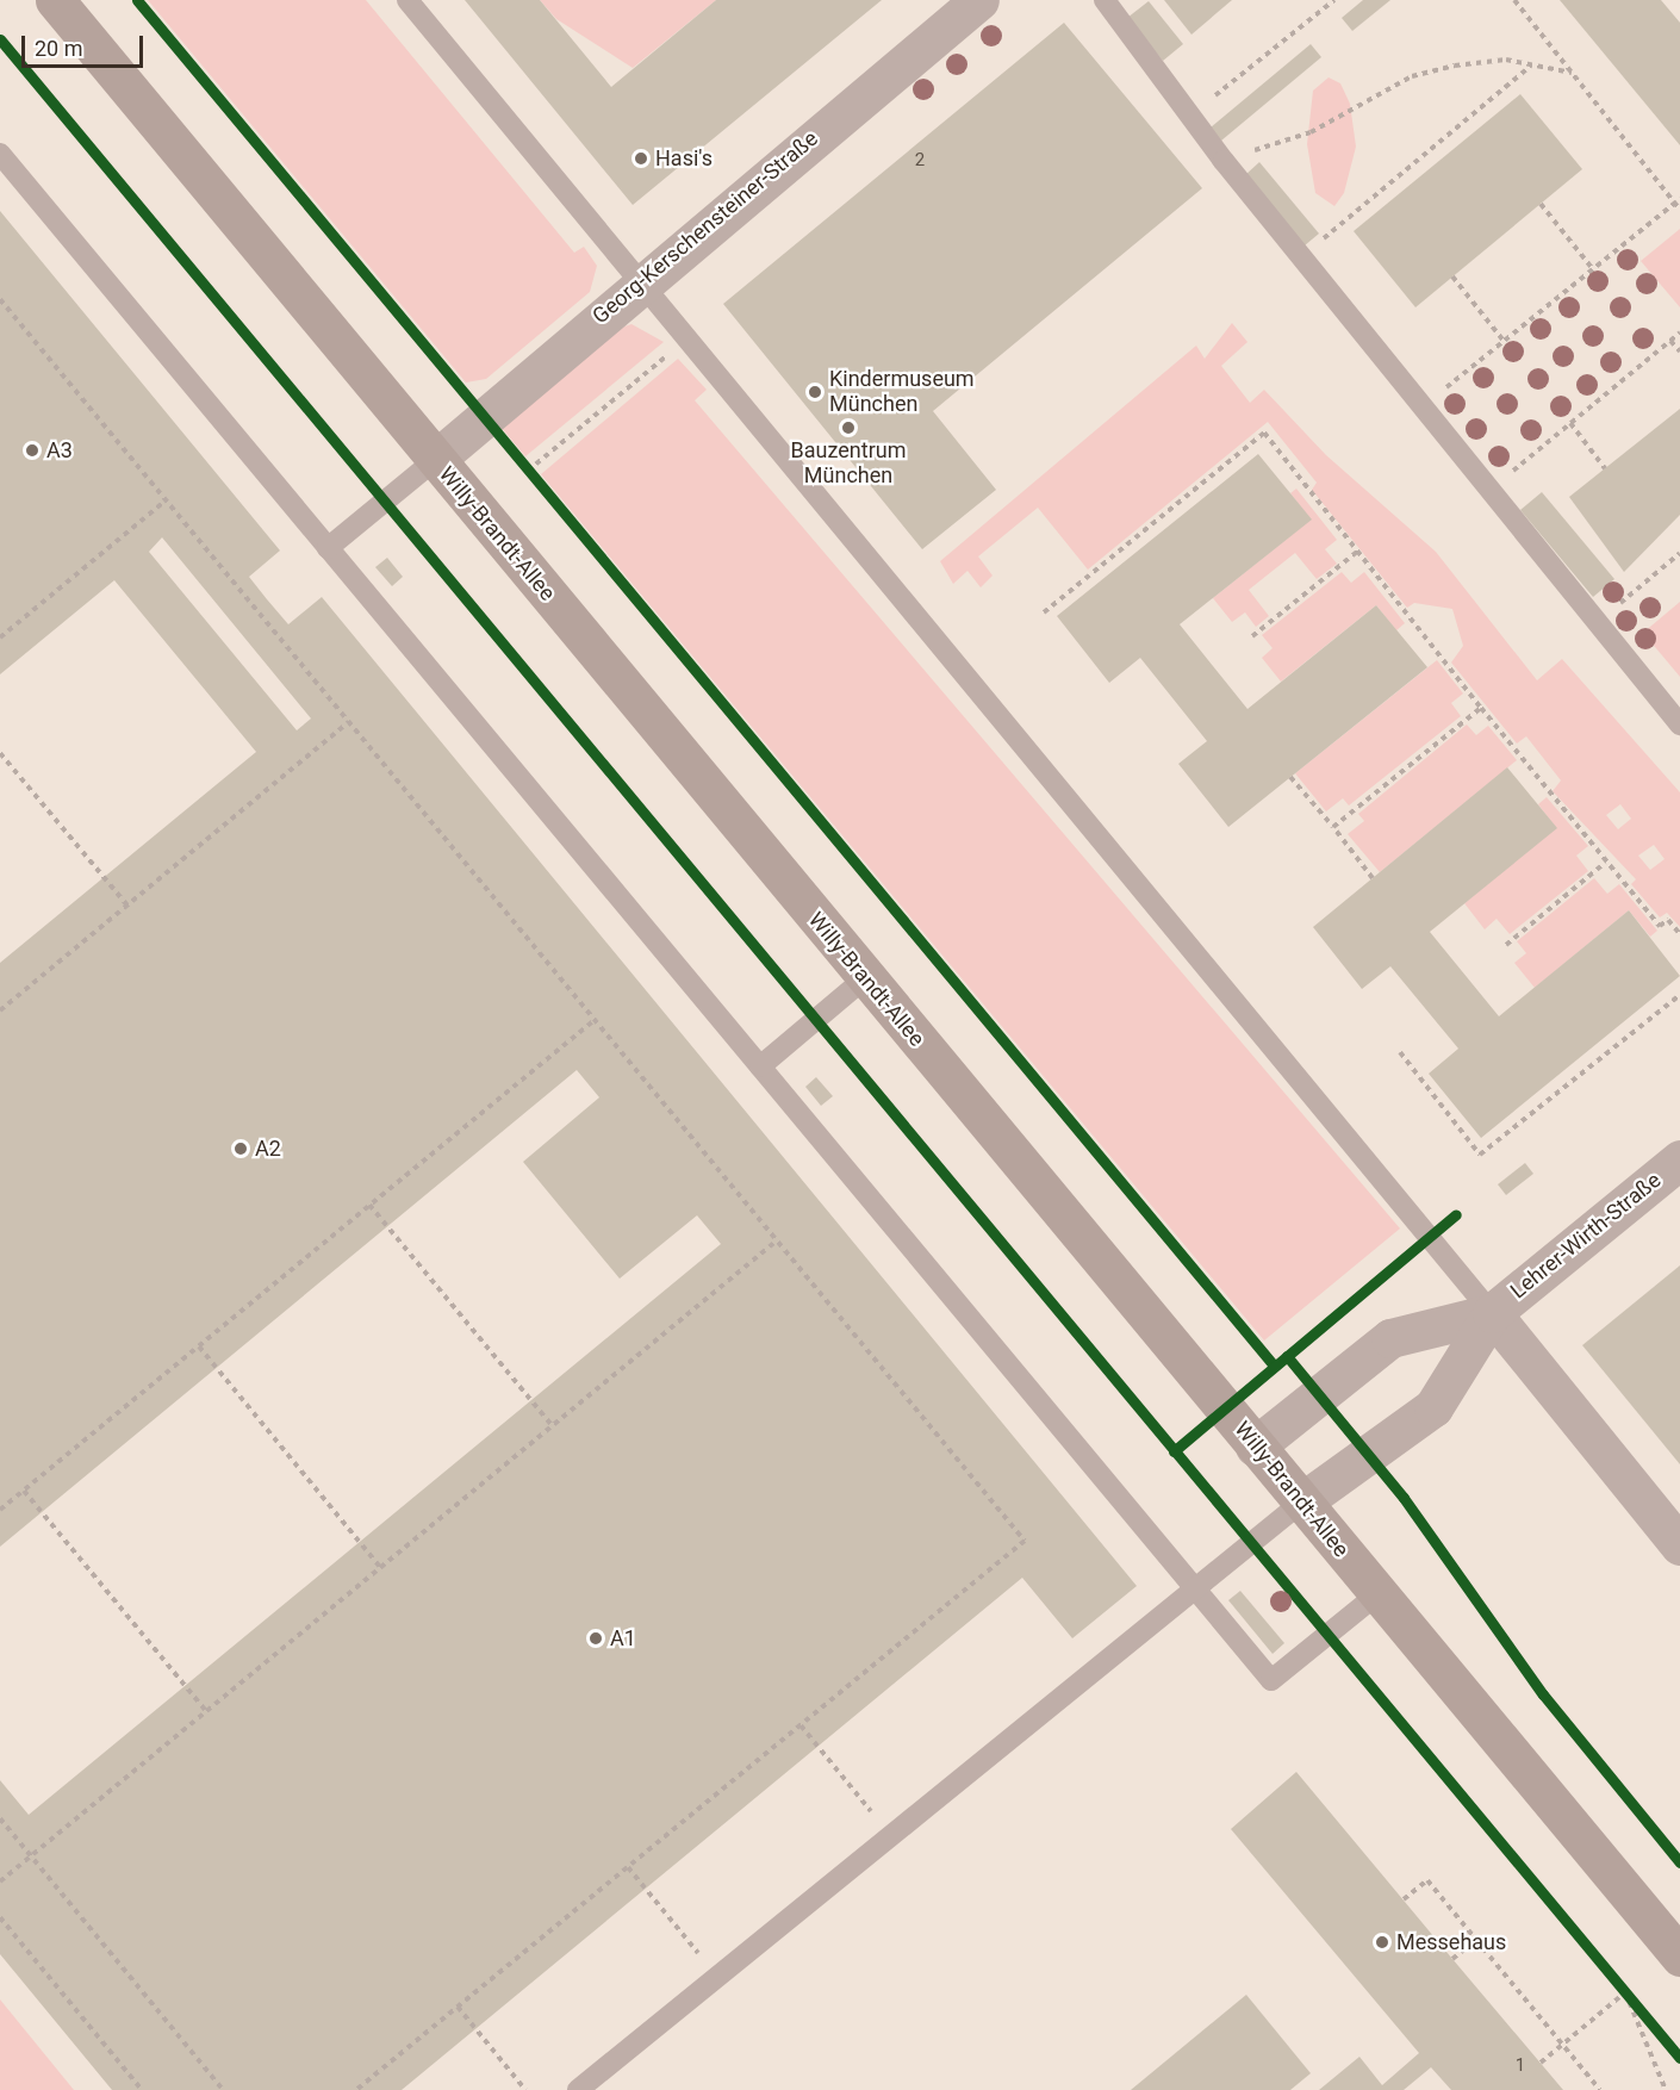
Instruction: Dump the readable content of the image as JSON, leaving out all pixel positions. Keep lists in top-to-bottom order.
{
  "streets": {
    "main road": ["Willy-Brandt-Allee"],
    "street": ["Georg-Kerschensteiner-Straße", "Lehrer-Wirth-Straße"]
  },
  "crossings": [
    ["Georg-Kerschensteiner-Straße", "Willy-Brandt-Allee"],
    ["Willy-Brandt-Allee", "Lehrer-Wirth-Straße"]
  ],
  "places": [
    "Hasi's",
    "Kindermuseum München",
    "Bauzentrum München",
    "A3",
    "A2",
    "A1",
    "Messehaus"
  ],
  "house_numbers": ["2", "1"],
  "scale_bar": "20 m"
}
